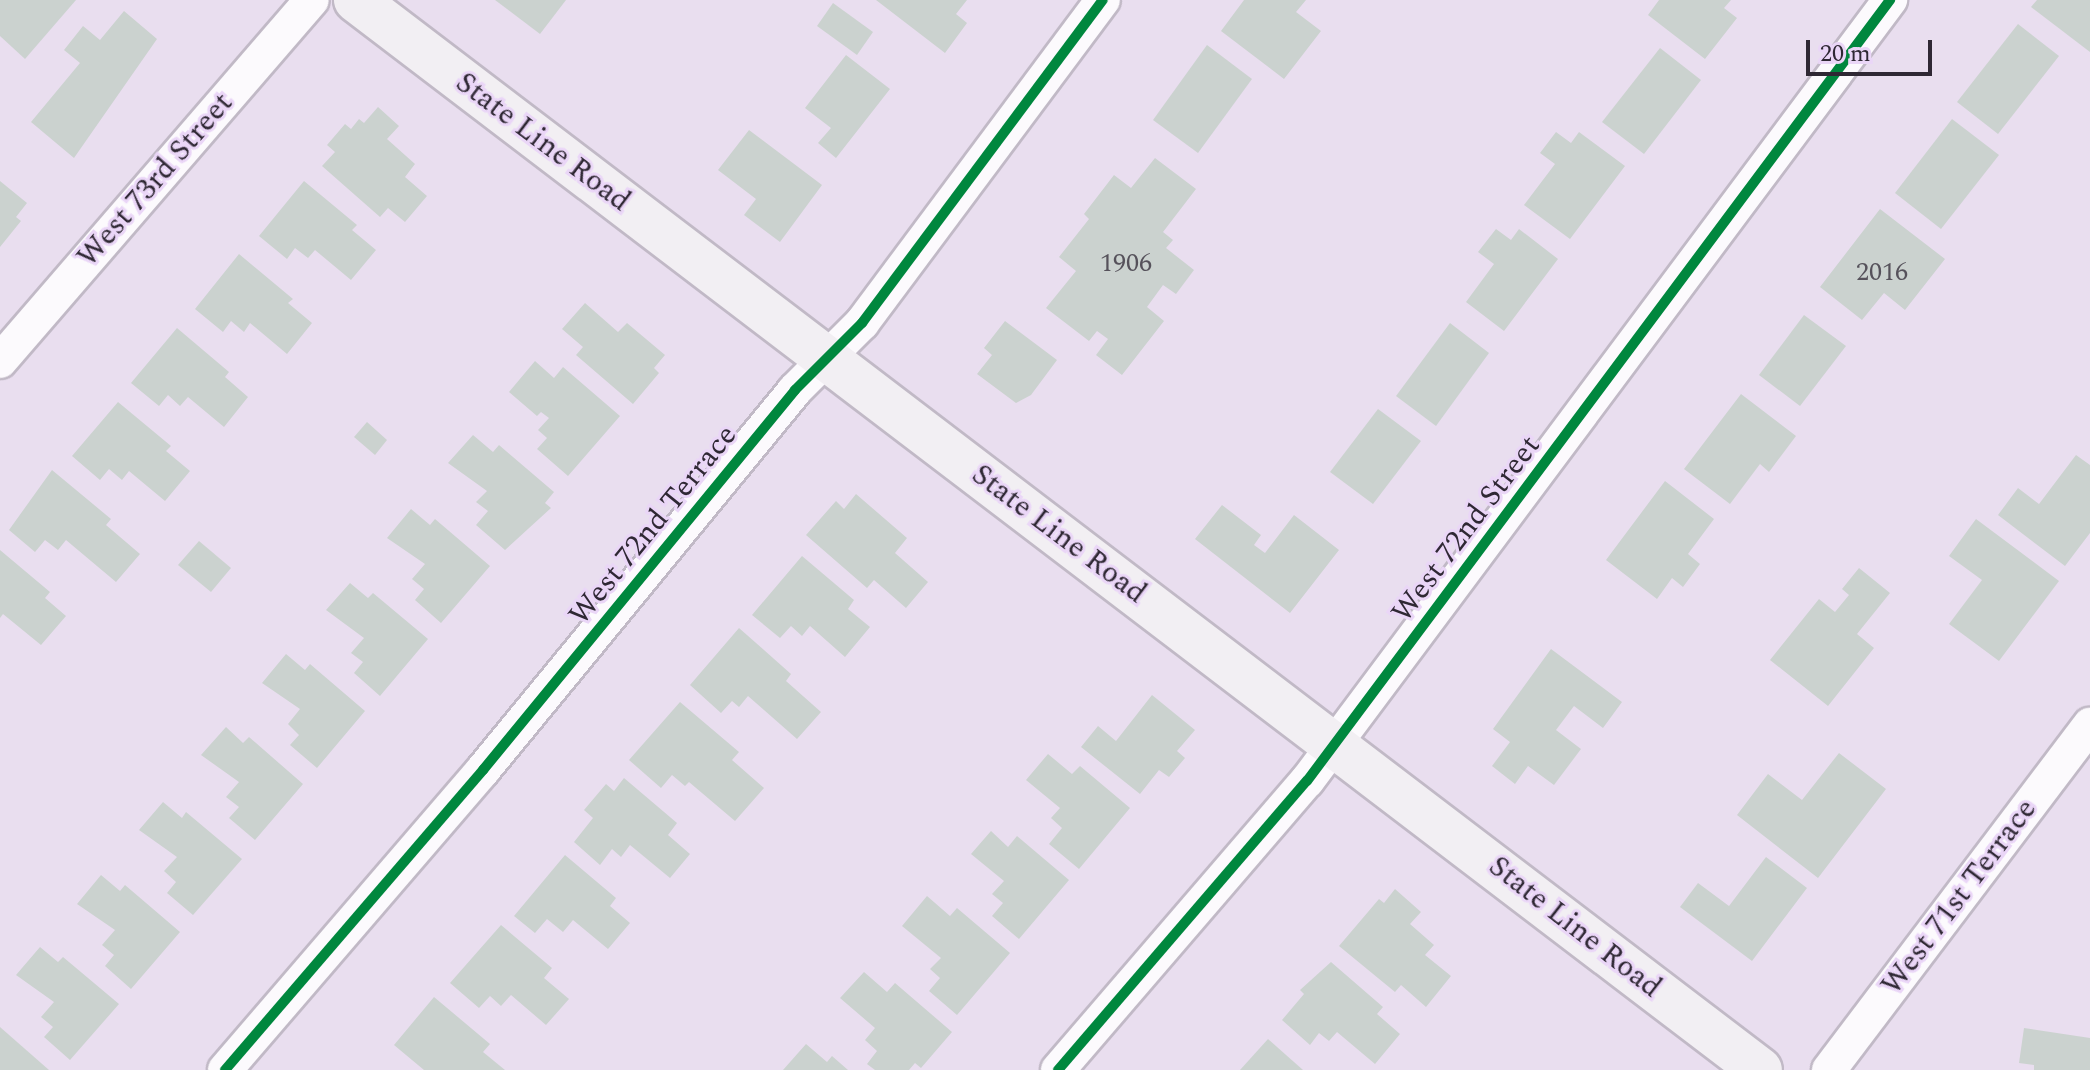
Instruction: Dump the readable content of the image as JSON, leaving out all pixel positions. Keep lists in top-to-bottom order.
{
  "streets": {
    "main road": ["State Line Road"],
    "street": [
      "West 73rd Street",
      "West 72nd Terrace",
      "West 72nd Street",
      "West 71st Terrace"
    ]
  },
  "crossings": [
    ["State Line Road", "West 72nd Terrace"],
    ["State Line Road", "West 72nd Street"]
  ],
  "house_numbers": ["1906", "2016"],
  "scale_bar": "20 m"
}
